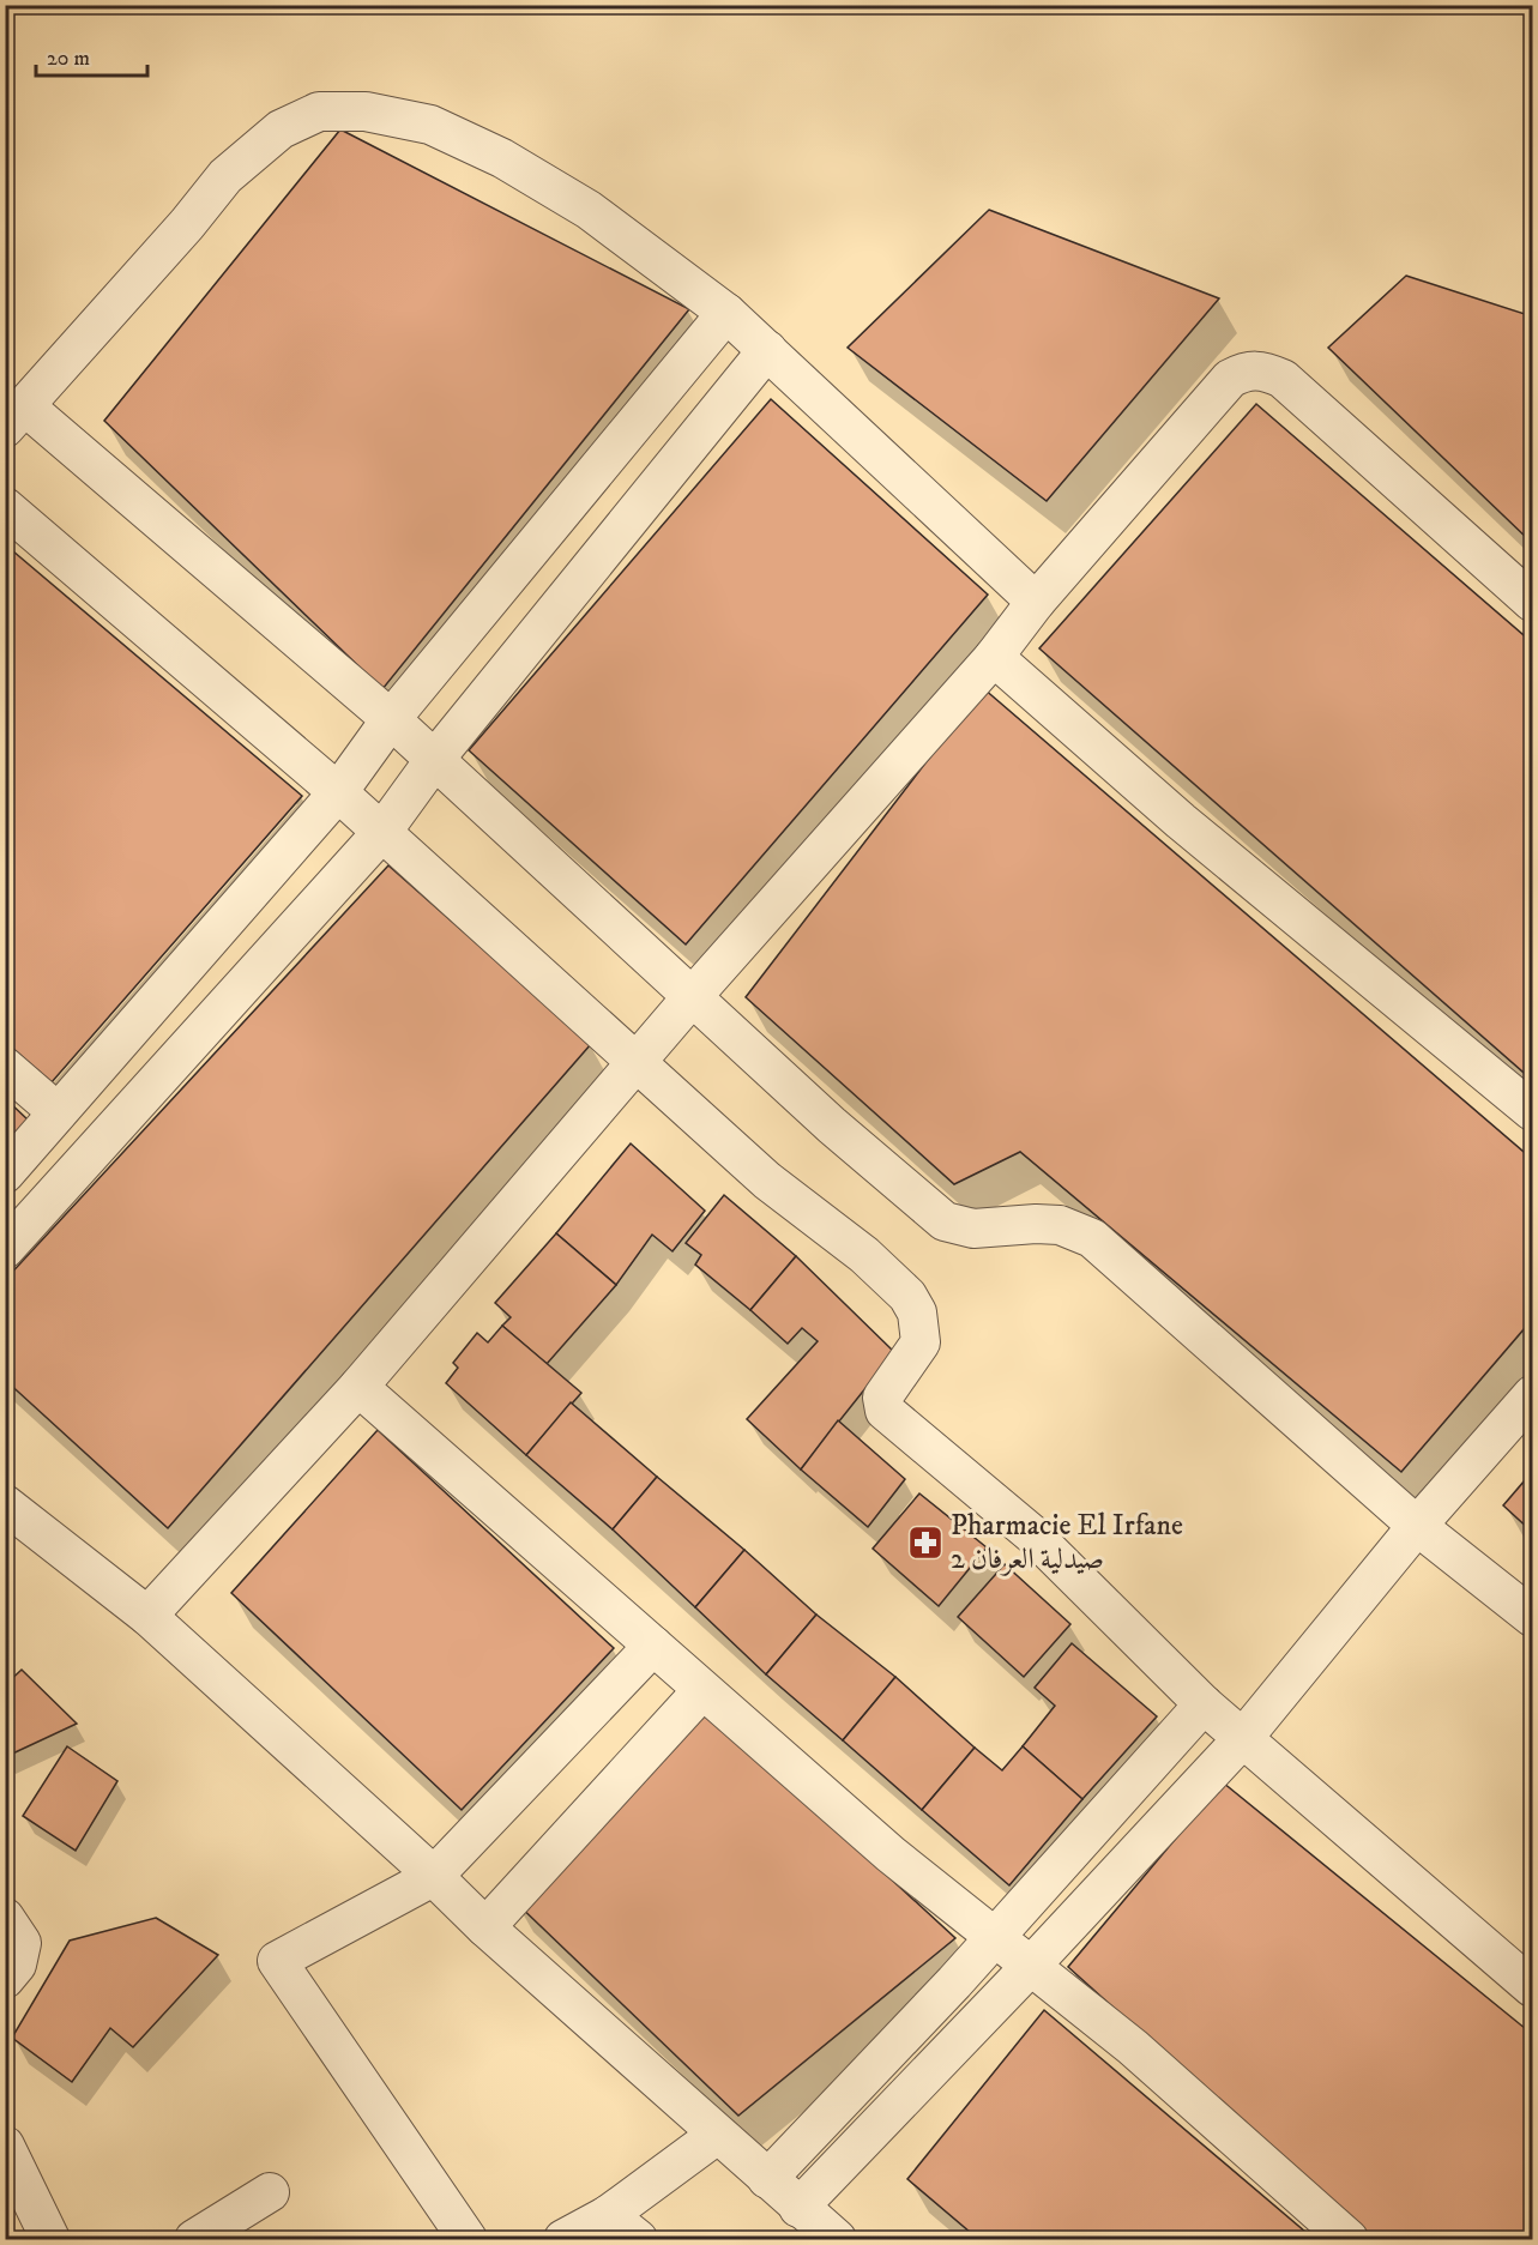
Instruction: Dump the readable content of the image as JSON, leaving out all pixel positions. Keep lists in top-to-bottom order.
{
  "places": {
    "pharmacy": ["Pharmacie El Irfane صيدلية العرفان 2"]
  },
  "scale_bar": "20 m"
}
